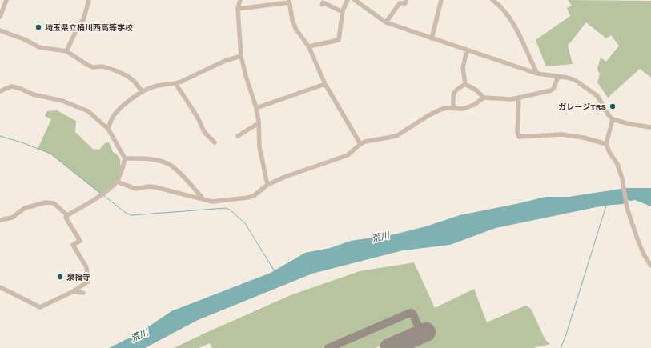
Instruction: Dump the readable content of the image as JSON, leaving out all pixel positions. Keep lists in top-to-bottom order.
{
  "water": ["荒川"],
  "places": ["埼玉県立桶川西高等学校", "ガレージTRS", "泉福寺"]
}
